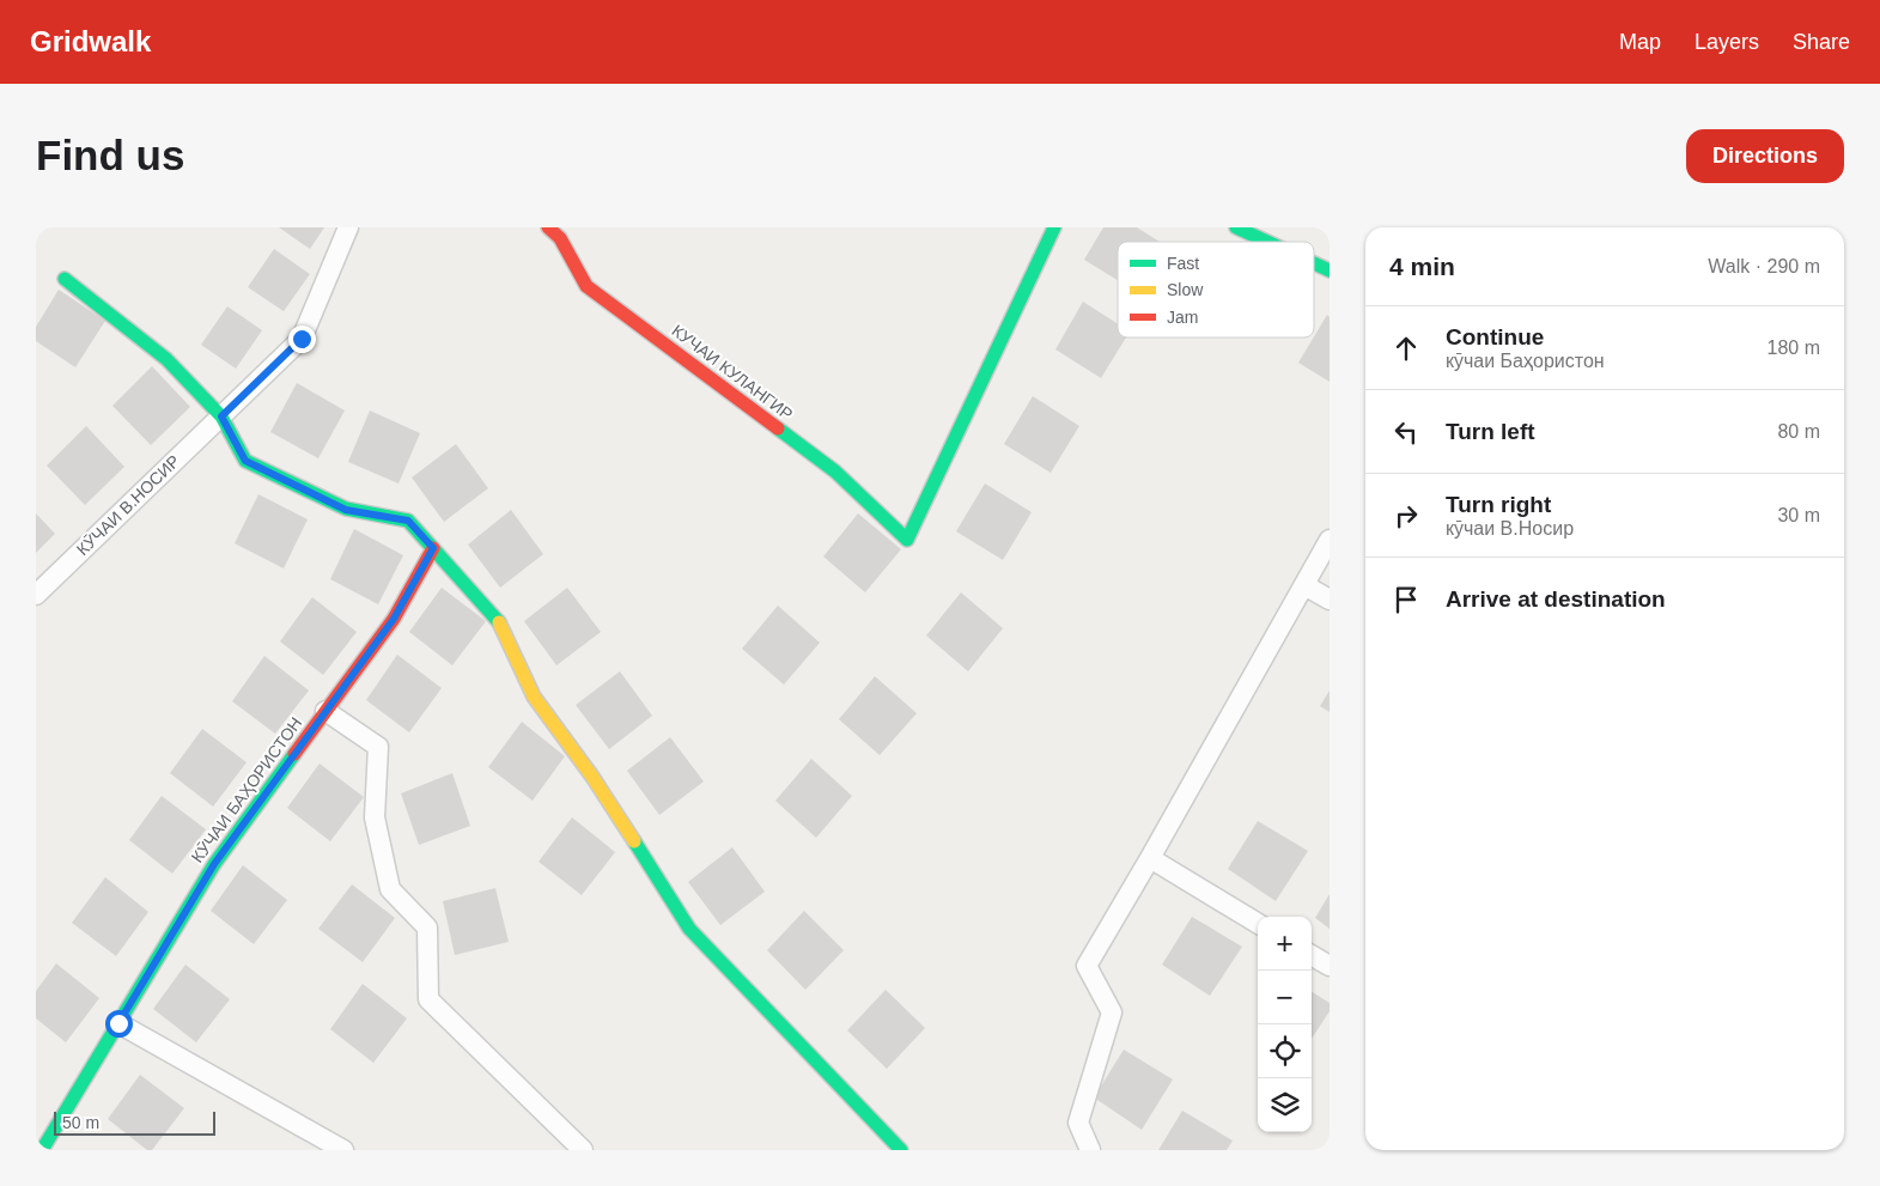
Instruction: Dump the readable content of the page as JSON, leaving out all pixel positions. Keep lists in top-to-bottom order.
{
  "streets": {
    "street": ["КУЧАИ КУЛАНГИР", "КӮЧАИ В.НОСИР", "КӮЧАИ БАҲОРИСТОН"]
  },
  "legend": ["Fast", "Slow", "Jam"],
  "scale_bar": "50 m",
  "page": {
    "header": "Gridwalk",
    "nav": ["Map", "Layers", "Share"],
    "buttons": "Directions",
    "title": "Find us",
    "heading": ["4 min", "Walk · 290 m"],
    "list": [
      ["Continue", "кӯчаи Баҳористон", "180 m"],
      ["Turn left", "80 m"],
      ["Turn right", "кӯчаи В.Носир", "30 m"],
      "Arrive at destination"
    ],
    "map_buttons": ["+", "−"],
    "scale": "50 m"
  }
}
